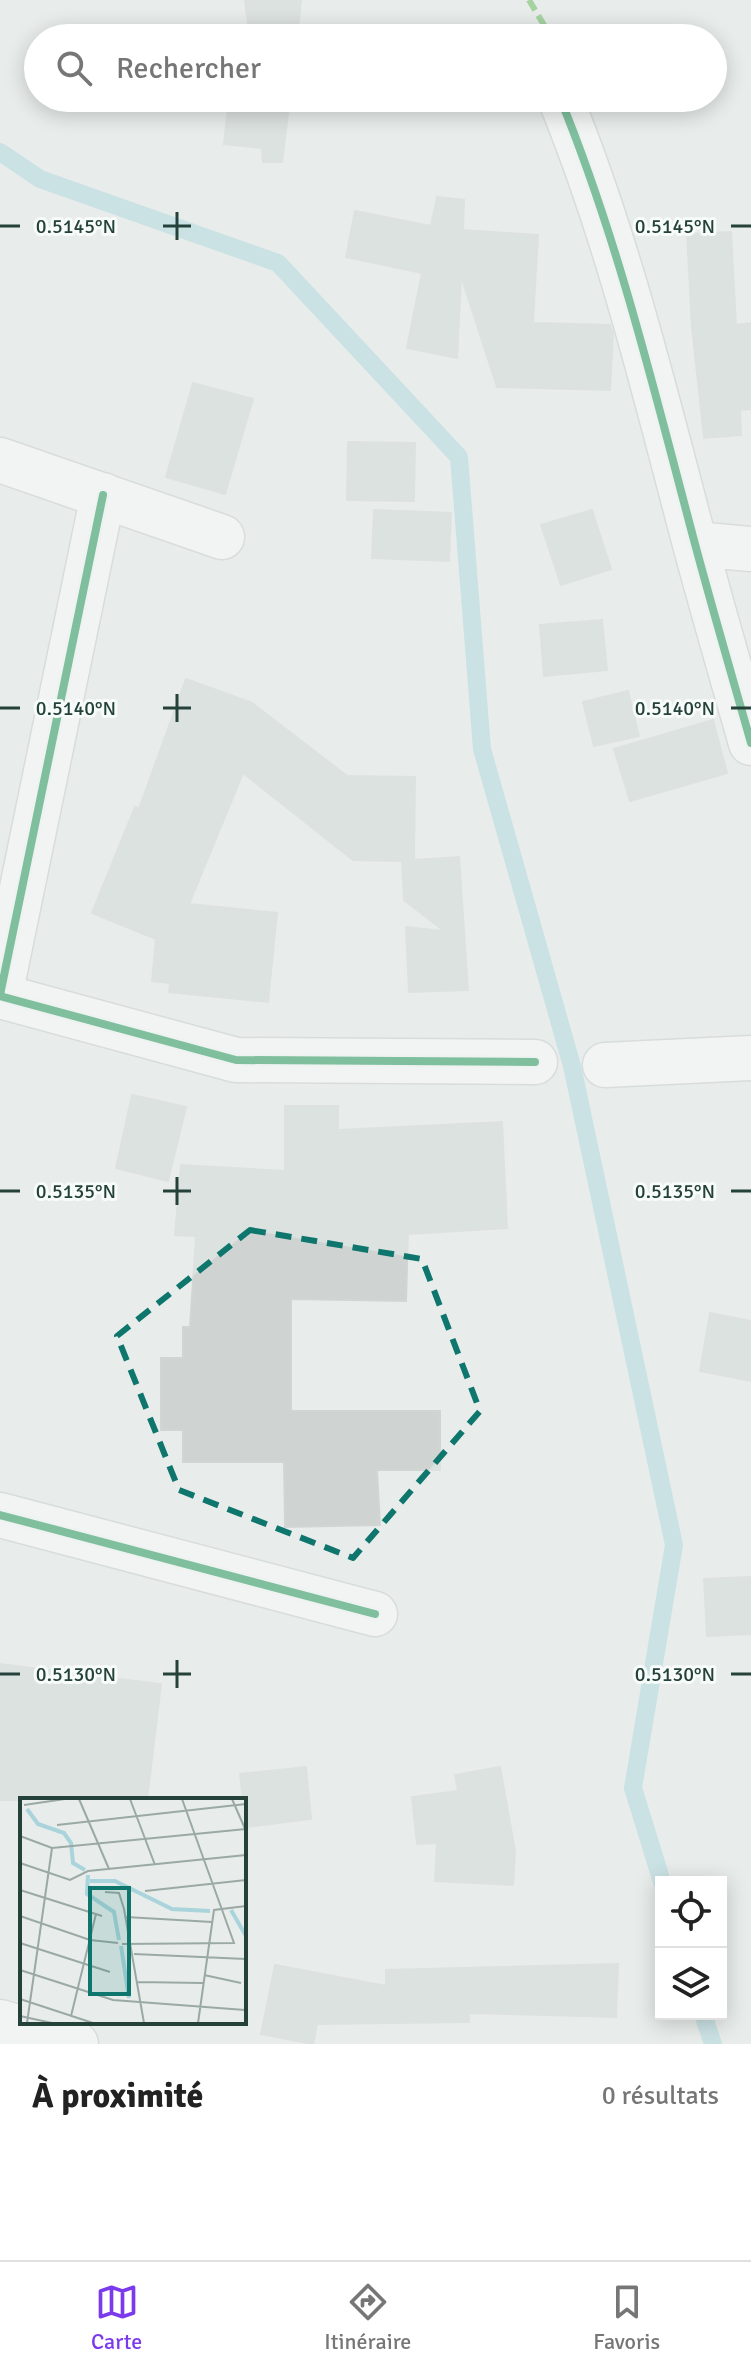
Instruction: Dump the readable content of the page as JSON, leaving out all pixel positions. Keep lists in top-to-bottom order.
{
  "page": {
    "search": "Rechercher",
    "heading": ["À proximité", "0 résultats"],
    "nav": ["Carte", "Itinéraire", "Favoris"]
  },
  "coordinates": [
    "0.5145°N",
    "0.5140°N",
    "0.5135°N",
    "0.5130°N"
  ]
}
